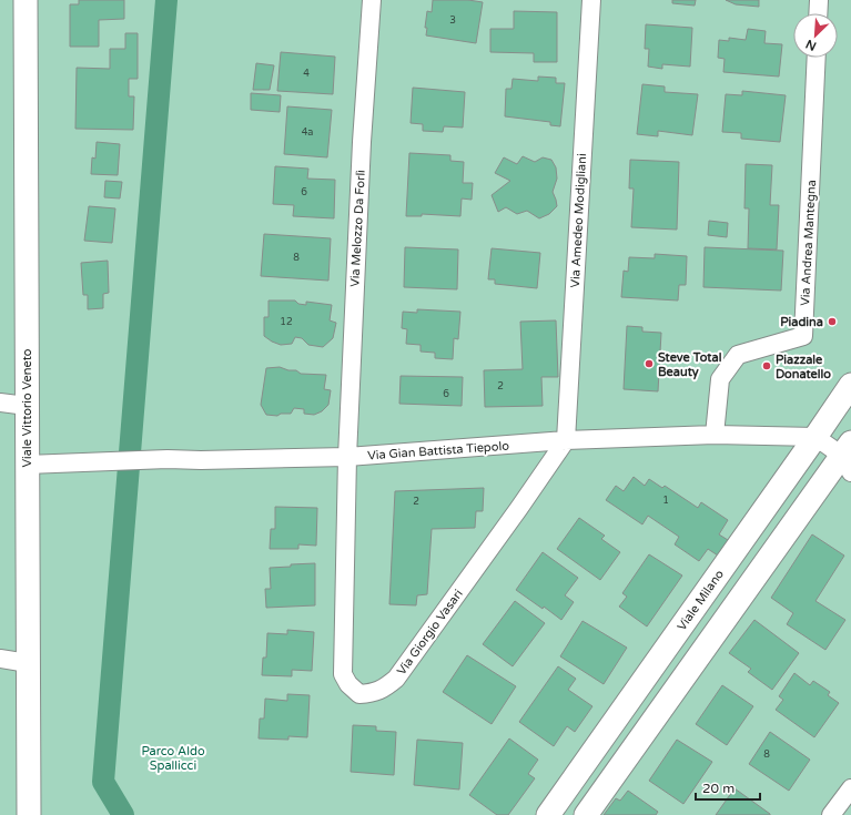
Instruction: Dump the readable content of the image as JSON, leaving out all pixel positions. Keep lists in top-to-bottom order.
{
  "streets": {
    "street": [
      "Via Amedeo Modigliani",
      "Via Melozzo Da Forlì",
      "Via Andrea Mantegna",
      "Viale Vittorio Veneto",
      "Via Gian Battista Tiepolo",
      "Viale Milano",
      "Via Giorgio Vasari"
    ]
  },
  "crossings": [
    ["Via Amedeo Modigliani", "Via Gian Battista Tiepolo"],
    ["Via Amedeo Modigliani", "Via Giorgio Vasari"],
    ["Via Melozzo Da Forlì", "Via Gian Battista Tiepolo"],
    ["Via Melozzo Da Forlì", "Via Giorgio Vasari"],
    ["Via Andrea Mantegna", "Via Gian Battista Tiepolo"],
    ["Viale Vittorio Veneto", "Via Gian Battista Tiepolo"],
    ["Via Gian Battista Tiepolo", "Viale Milano"],
    ["Via Gian Battista Tiepolo", "Via Giorgio Vasari"]
  ],
  "parks": ["Parco Aldo Spallicci"],
  "places": ["Piadina", "Steve Total Beauty", "Piazzale Donatello"],
  "house_numbers": [
    "3",
    "4",
    "4a",
    "6",
    "8",
    "12",
    "2",
    "6",
    "1",
    "2",
    "8"
  ],
  "scale_bar": "20 m",
  "north": "bottom left"
}
